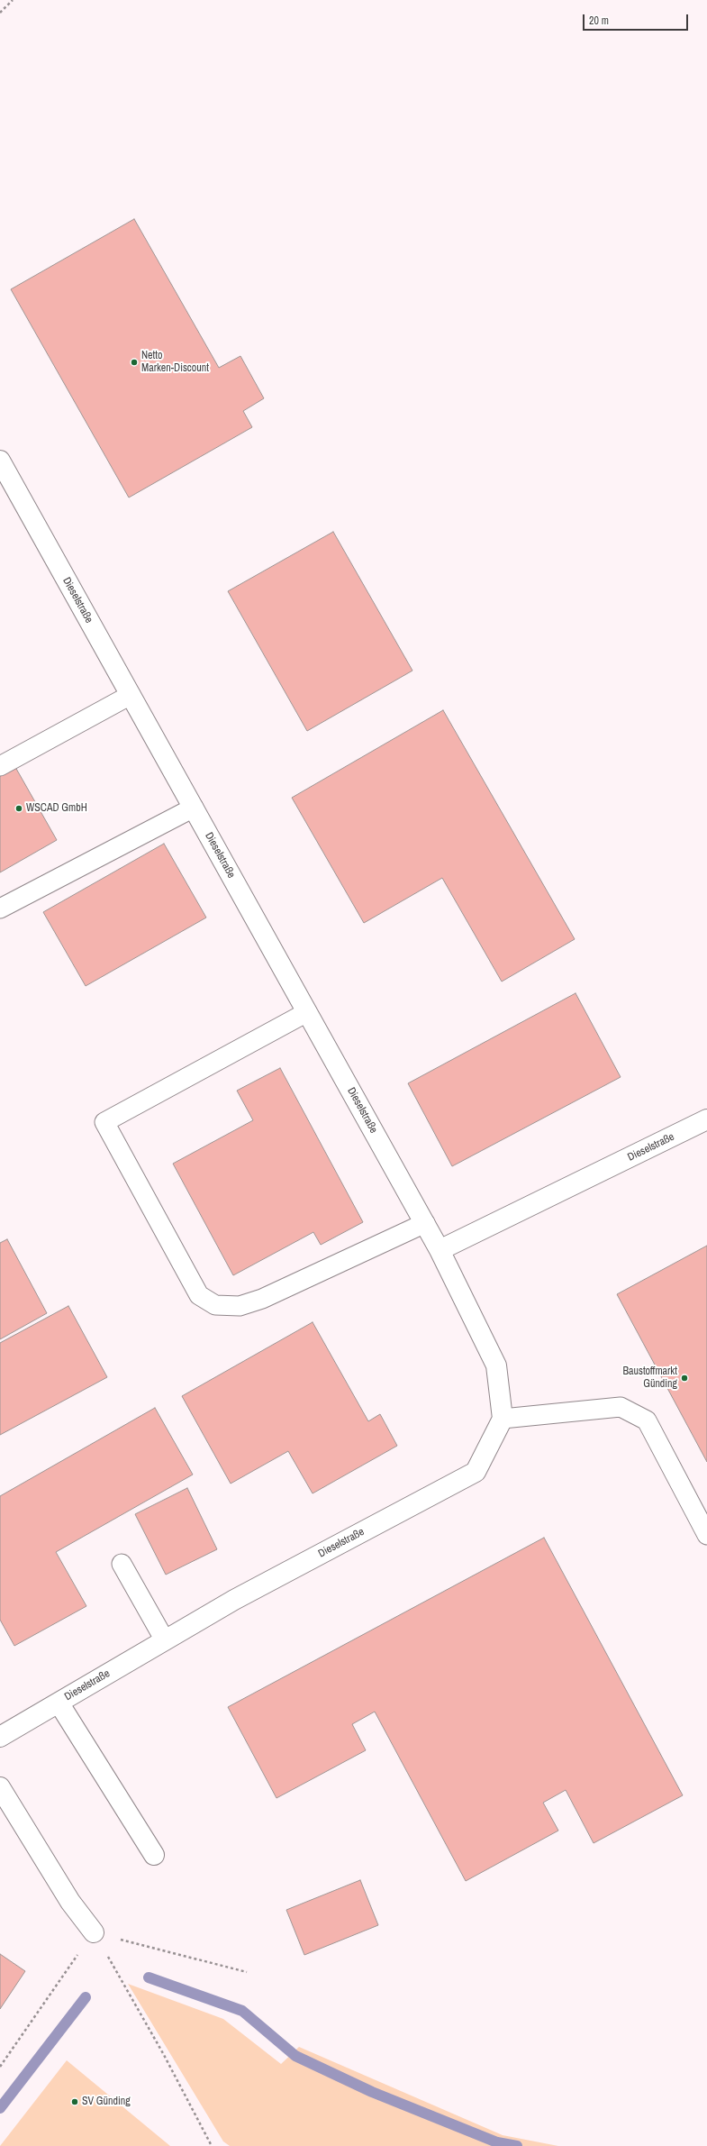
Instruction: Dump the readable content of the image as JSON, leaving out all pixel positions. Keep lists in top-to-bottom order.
{
  "streets": {
    "street": ["Dieselstraße"]
  },
  "places": [
    "Netto Marken-Discount",
    "WSCAD GmbH",
    "Baustoffmarkt Günding",
    "SV Günding"
  ],
  "scale_bar": "20 m"
}
